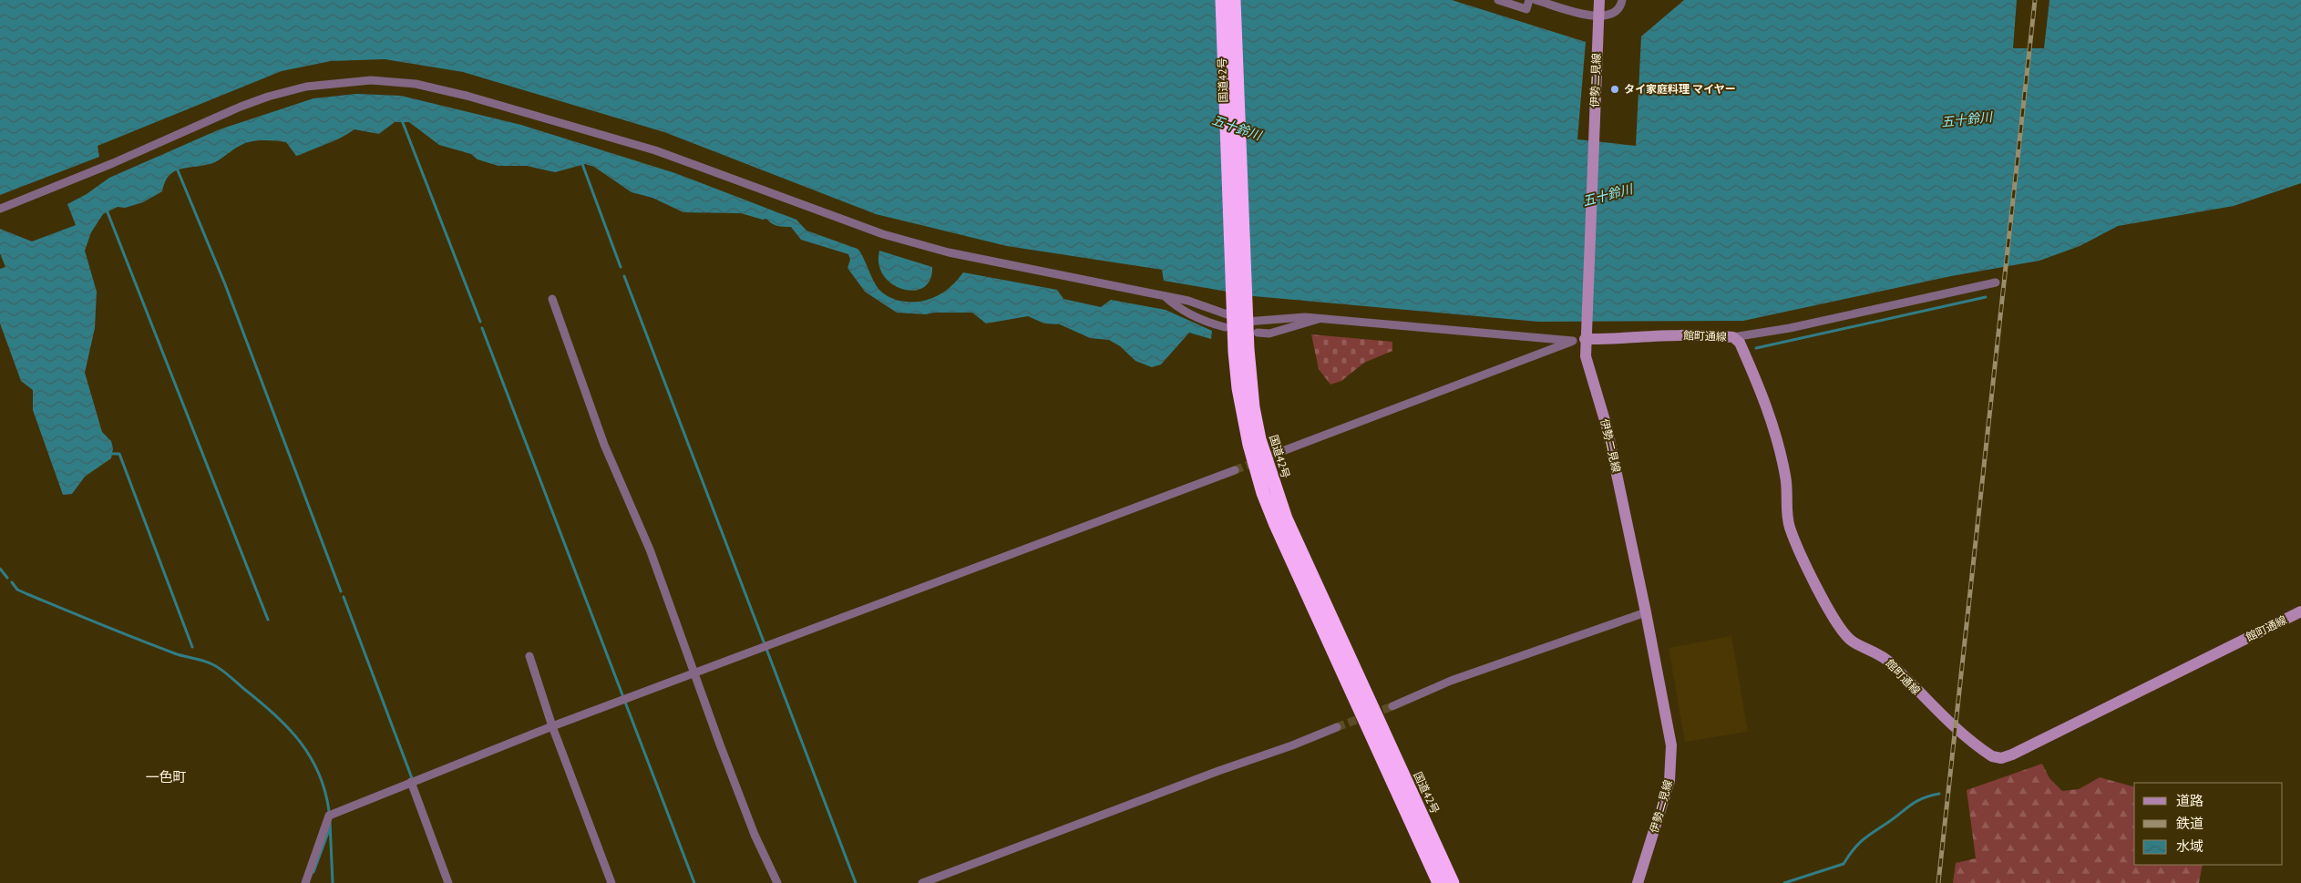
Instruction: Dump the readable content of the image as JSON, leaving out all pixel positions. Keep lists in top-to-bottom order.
{
  "streets": {
    "highway": ["国道42号"],
    "main road": ["伊勢二見線", "館町通線"]
  },
  "crossings": [
    ["伊勢二見線", "館町通線"]
  ],
  "districts": ["一色町"],
  "water": ["五十鈴川"],
  "places": ["タイ家庭料理 マイヤー"],
  "legend": ["道路", "鉄道", "水域"]
}
